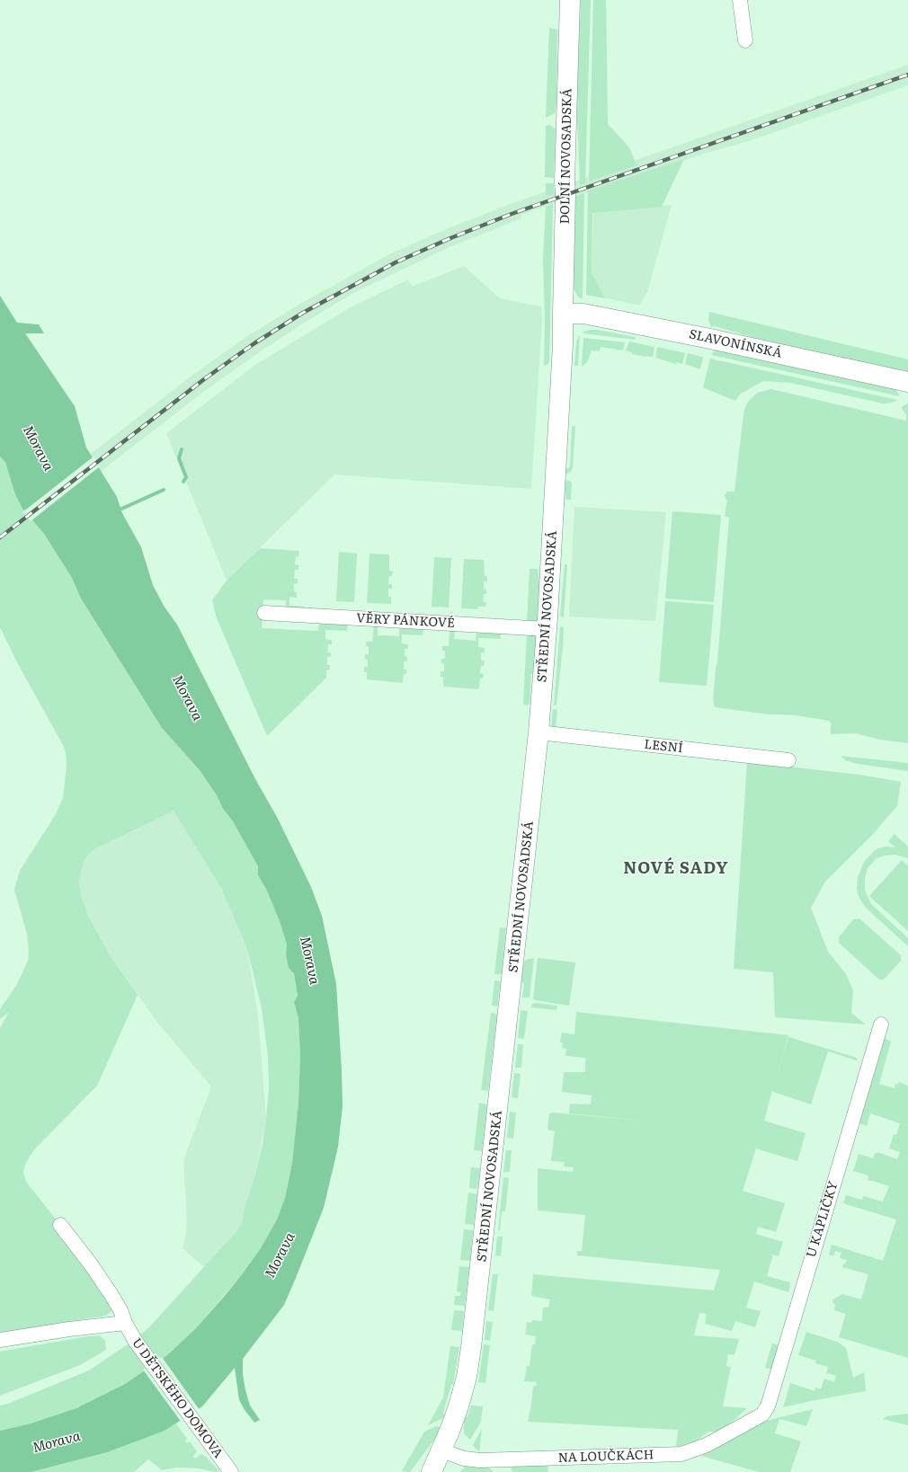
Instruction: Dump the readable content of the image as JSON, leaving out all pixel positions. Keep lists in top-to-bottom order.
{
  "streets": {
    "main road": ["DOLNÍ NOVOSADSKÁ", "SLAVONÍNSKÁ", "STŘEDNÍ NOVOSADSKÁ"],
    "street": [
      "VĚRY PÁNKOVÉ",
      "LESNÍ",
      "U KAPLIČKY",
      "U DĚTSKÉHO DOMOVA",
      "NA LOUČKÁCH"
    ]
  },
  "crossings": [
    ["DOLNÍ NOVOSADSKÁ", "SLAVONÍNSKÁ"],
    ["DOLNÍ NOVOSADSKÁ", "STŘEDNÍ NOVOSADSKÁ"],
    ["SLAVONÍNSKÁ", "STŘEDNÍ NOVOSADSKÁ"],
    ["STŘEDNÍ NOVOSADSKÁ", "VĚRY PÁNKOVÉ"],
    ["STŘEDNÍ NOVOSADSKÁ", "LESNÍ"],
    ["STŘEDNÍ NOVOSADSKÁ", "NA LOUČKÁCH"],
    ["U KAPLIČKY", "NA LOUČKÁCH"]
  ],
  "districts": ["NOVÉ SADY"],
  "water": ["Morava"]
}
